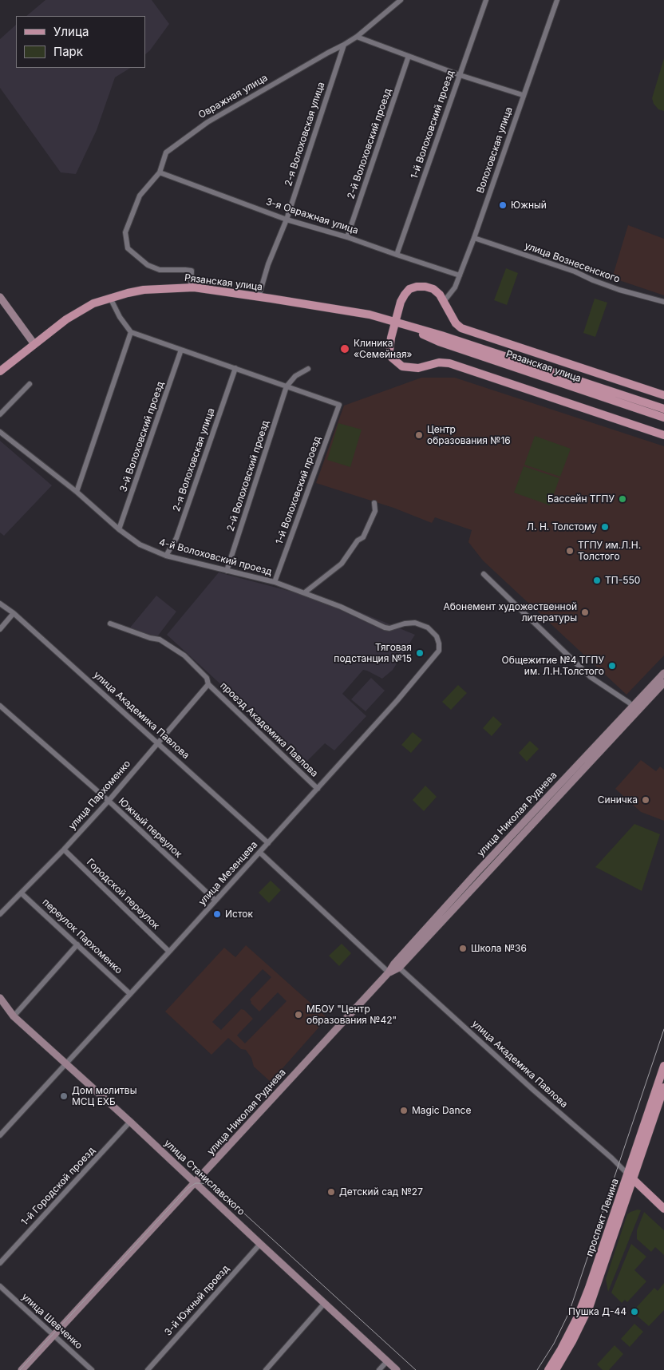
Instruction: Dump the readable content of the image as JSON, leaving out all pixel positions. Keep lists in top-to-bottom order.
{
  "streets": {
    "main road": ["Рязанская улица", "проспект Ленина"],
    "street": [
      "Овражная улица",
      "1-й Волоховский проезд",
      "2-я Волоховская улица",
      "2-й Волоховский проезд",
      "Волоховская улица",
      "3-я Овражная улица",
      "улица Вознесенского",
      "3-й Волоховский проезд",
      "4-й Волоховский проезд",
      "улица Академика Павлова",
      "проезд Академика Павлова",
      "улица Пархоменко",
      "улица Николая Руднева",
      "Южный переулок",
      "улица Мезенцева",
      "Городской переулок",
      "переулок Пархоменко",
      "улица Станиславского",
      "1-й Городской проезд",
      "3-й Южный проезд",
      "улица Шевченко"
    ]
  },
  "crossings": [
    ["Овражная улица", "2-я Волоховская улица"],
    ["Овражная улица", "3-я Овражная улица"],
    ["Овражная улица", "Рязанская улица"],
    ["1-й Волоховский проезд", "2-й Волоховский проезд"],
    ["1-й Волоховский проезд", "3-я Овражная улица"],
    ["1-й Волоховский проезд", "4-й Волоховский проезд"],
    ["2-я Волоховская улица", "3-я Овражная улица"],
    ["2-я Волоховская улица", "Рязанская улица"],
    ["2-я Волоховская улица", "4-й Волоховский проезд"],
    ["2-й Волоховский проезд", "3-я Овражная улица"],
    ["2-й Волоховский проезд", "4-й Волоховский проезд"],
    ["Волоховская улица", "3-я Овражная улица"],
    ["Волоховская улица", "улица Вознесенского"],
    ["3-й Волоховский проезд", "4-й Волоховский проезд"],
    ["4-й Волоховский проезд", "улица Мезенцева"],
    ["улица Академика Павлова", "улица Пархоменко"],
    ["улица Академика Павлова", "улица Николая Руднева"],
    ["улица Академика Павлова", "улица Мезенцева"],
    ["улица Академика Павлова", "проспект Ленина"],
    ["проезд Академика Павлова", "улица Пархоменко"],
    ["проезд Академика Павлова", "улица Мезенцева"],
    ["улица Пархоменко", "Южный переулок"],
    ["улица Пархоменко", "Городской переулок"],
    ["улица Пархоменко", "переулок Пархоменко"],
    ["улица Николая Руднева", "улица Станиславского"],
    ["улица Николая Руднева", "улица Шевченко"],
    ["Южный переулок", "улица Мезенцева"],
    ["улица Мезенцева", "Городской переулок"],
    ["улица Мезенцева", "переулок Пархоменко"],
    ["улица Мезенцева", "улица Станиславского"],
    ["улица Станиславского", "1-й Городской проезд"],
    ["улица Станиславского", "3-й Южный проезд"]
  ],
  "places": [
    "Южный",
    "Клиника «Семейная»",
    "Центр образования №16",
    "Бассейн ТГПУ",
    "Л. Н. Толстому",
    "ТГПУ им.Л.Н. Толстого",
    "ТП-550",
    "Абонемент художественной литературы",
    "Тяговая подстанция №15",
    "Общежитие №4 ТГПУ им. Л.Н.Толстого",
    "Синичка",
    "Исток",
    "Школа №36",
    "МБОУ \"Центр образования №42\"",
    "Дом молитвы МСЦ ЕХБ",
    "Magic Dance",
    "Детский сад №27",
    "Пушка Д-44"
  ],
  "legend": ["Улица", "Парк"]
}
